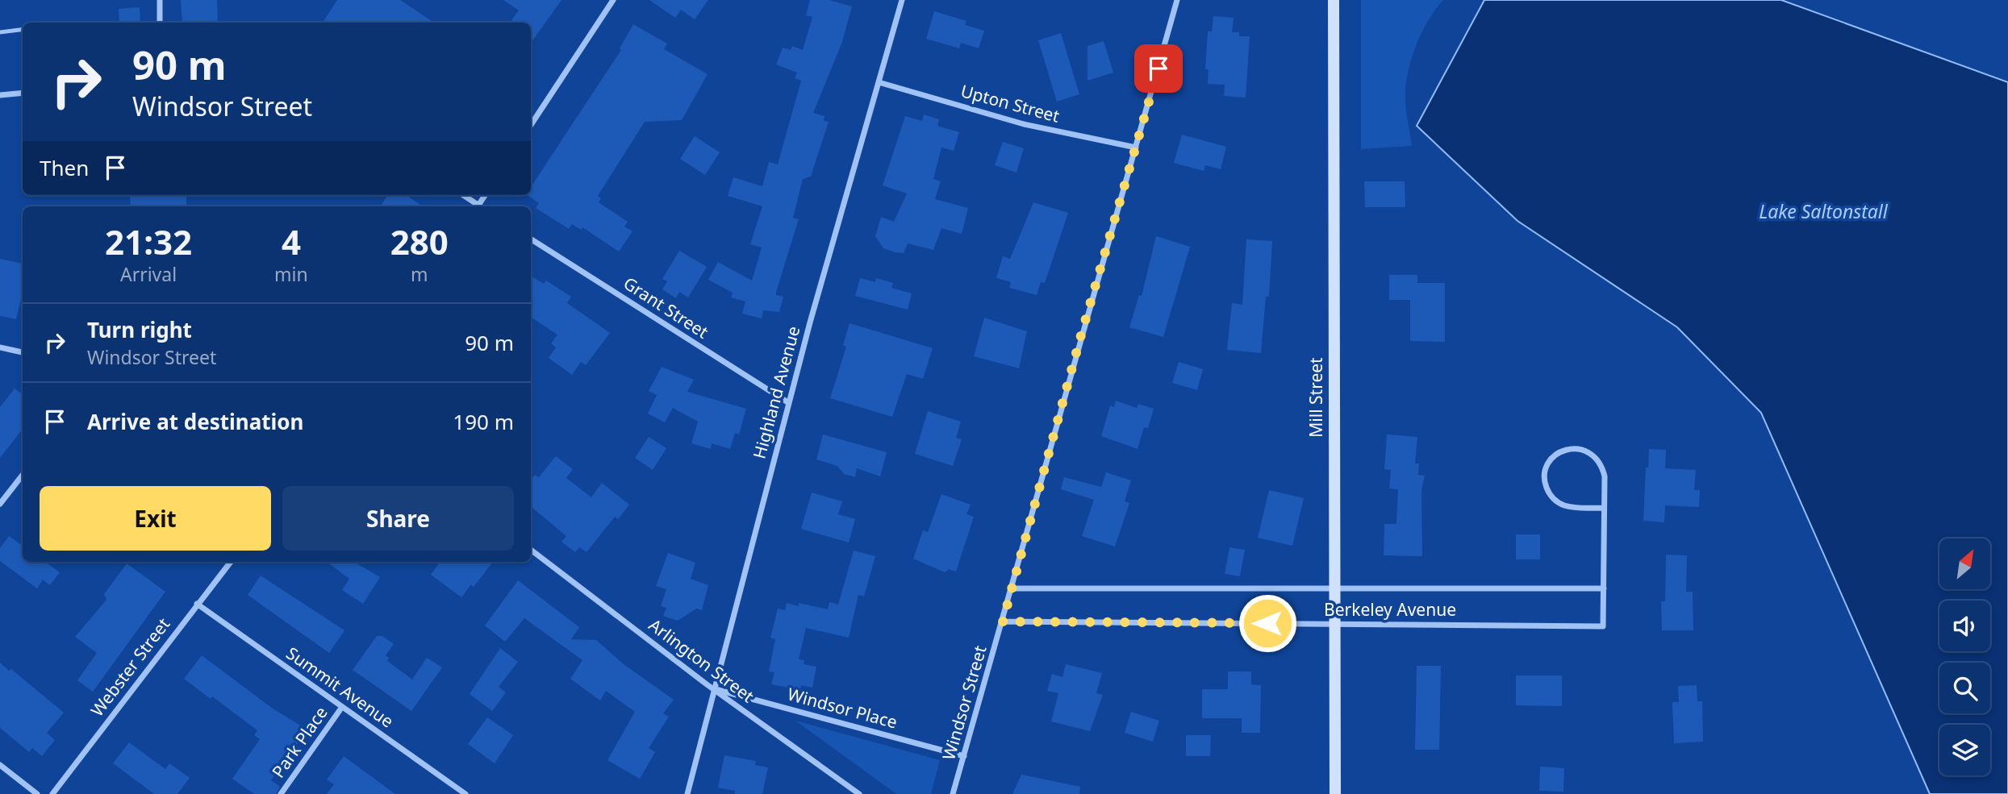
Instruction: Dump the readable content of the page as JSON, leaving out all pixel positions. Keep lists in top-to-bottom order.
{
  "streets": {
    "main road": ["Mill Street"],
    "street": [
      "Upton Street",
      "Grant Street",
      "Highland Avenue",
      "Berkeley Avenue",
      "Arlington Street",
      "Webster Street",
      "Summit Avenue",
      "Windsor Street",
      "Windsor Place",
      "Park Place"
    ]
  },
  "crossings": [
    ["Upton Street", "Highland Avenue"],
    ["Upton Street", "Windsor Street"],
    ["Grant Street", "Highland Avenue"],
    ["Highland Avenue", "Arlington Street"],
    ["Highland Avenue", "Windsor Place"],
    ["Mill Street", "Berkeley Avenue"],
    ["Berkeley Avenue", "Windsor Street"],
    ["Arlington Street", "Windsor Place"],
    ["Webster Street", "Summit Avenue"],
    ["Summit Avenue", "Park Place"],
    ["Windsor Street", "Windsor Place"]
  ],
  "water": ["Lake Saltonstall"],
  "north": "top right",
  "page": {
    "turn": ["90 m", "Windsor Street"],
    "then": "Then",
    "eta": [
      "21:32",
      "Arrival",
      "4",
      "min",
      "280",
      "m"
    ],
    "list": [
      {
        "name": "Turn right",
        "note": "Windsor Street",
        "value": "90 m"
      },
      {
        "name": "Arrive at destination",
        "value": "190 m"
      }
    ],
    "buttons": ["Exit", "Share"]
  }
}
